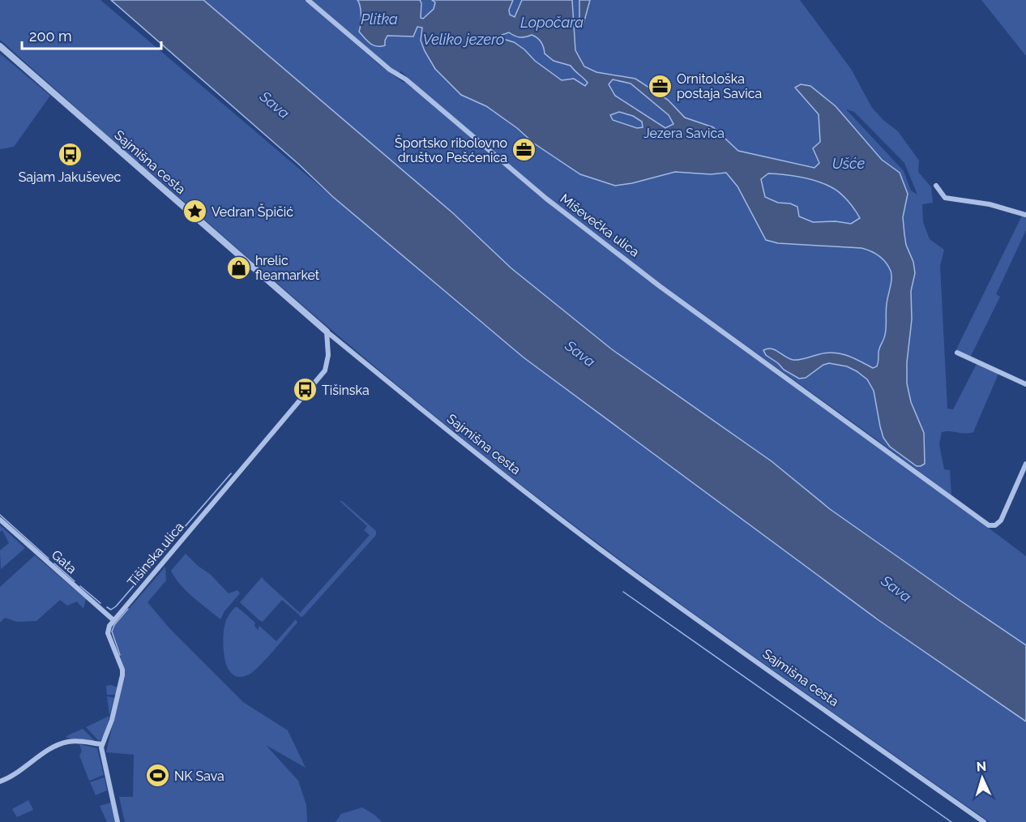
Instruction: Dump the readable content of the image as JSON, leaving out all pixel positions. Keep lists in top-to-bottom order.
{
  "streets": {
    "street": [
      "Sajmišna cesta",
      "Miševečka ulica",
      "Tišinska ulica",
      "Gata"
    ]
  },
  "crossings": [
    ["Sajmišna cesta", "Tišinska ulica"],
    ["Tišinska ulica", "Gata"]
  ],
  "water": [
    "Plitka",
    "Lopočara",
    "Veliko jezero",
    "Sava",
    "Ušće"
  ],
  "parks": ["Jezera Savica"],
  "places": {
    "office": ["Ornitološka postaja Savica", "Športsko ribolovno društvo Pešćenica"],
    "bus stop": ["Sajam Jakuševec", "Tišinska"],
    "place": ["Vedran Špičić"],
    "shop": ["hrelic fleamarket"],
    "sports": ["NK Sava"]
  },
  "scale_bar": "200 m",
  "north": "top"
}
